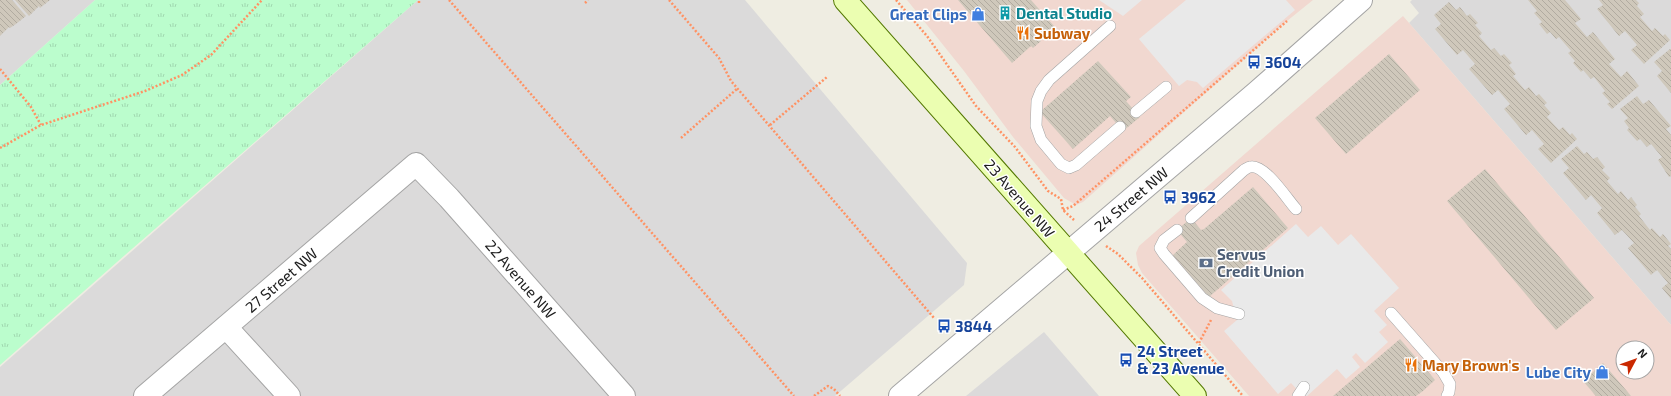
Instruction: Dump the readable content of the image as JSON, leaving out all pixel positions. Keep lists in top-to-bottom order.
{
  "streets": {
    "main road": ["23 Avenue NW"],
    "street": ["24 Street NW", "22 Avenue NW", "27 Street NW"]
  },
  "crossings": [
    ["23 Avenue NW", "24 Street NW"],
    ["22 Avenue NW", "27 Street NW"]
  ],
  "places": {
    "building": ["Dental Studio"],
    "shop": ["Great Clips", "Lube City"],
    "restaurant": ["Subway", "Mary Brown's"],
    "bus stop": [
      "3604",
      "3962",
      "3844",
      "24 Street & 23 Avenue"
    ],
    "bank": ["Servus Credit Union"]
  },
  "north": "top right"
}
